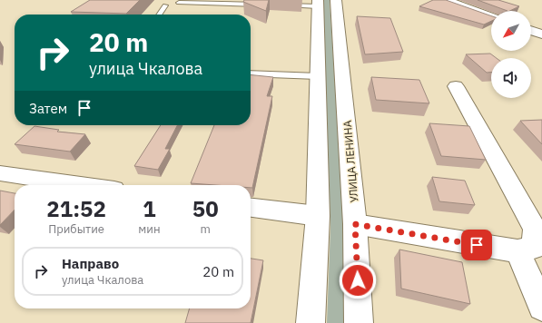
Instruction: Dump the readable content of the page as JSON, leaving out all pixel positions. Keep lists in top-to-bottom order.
{
  "streets": {
    "street": ["УЛИЦА ЛЕНИНА"]
  },
  "north": "bottom left",
  "page": {
    "turn": ["20 m", "улица Чкалова"],
    "then": "Затем",
    "eta": [
      "21:52",
      "Прибытие",
      "1",
      "мин",
      "50",
      "m"
    ],
    "list": [
      {
        "name": "Направо",
        "note": "улица Чкалова",
        "value": "20 m"
      }
    ]
  }
}
